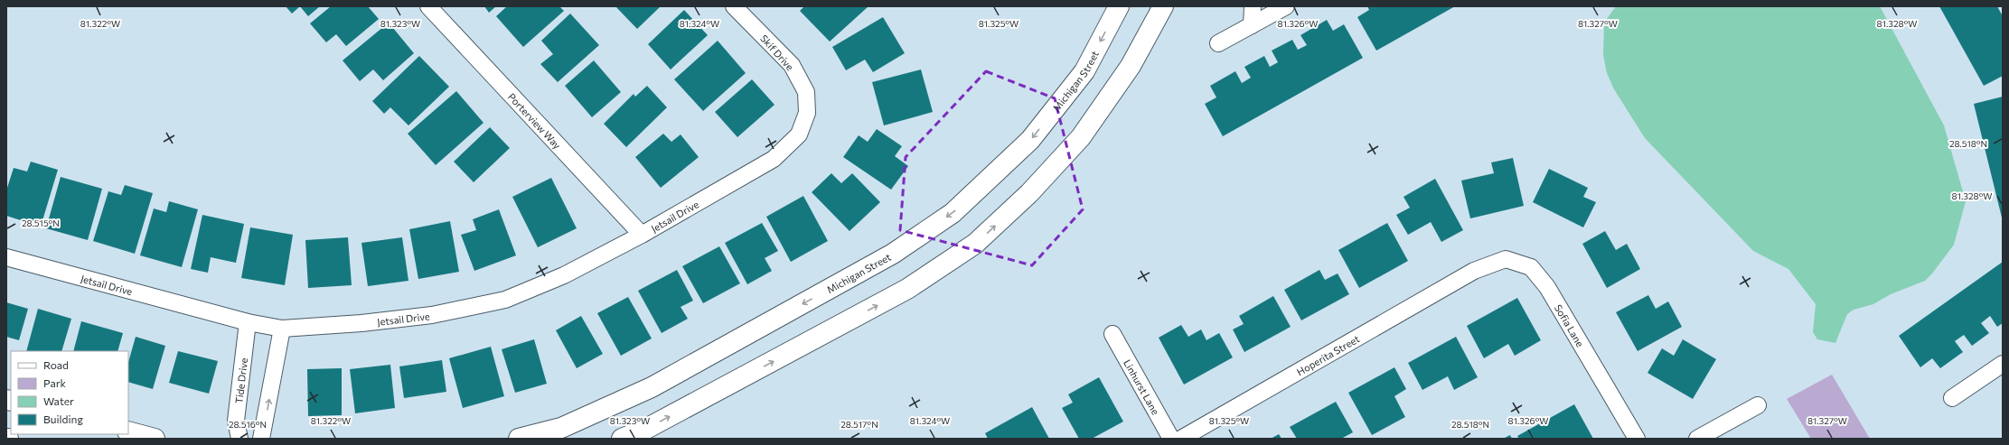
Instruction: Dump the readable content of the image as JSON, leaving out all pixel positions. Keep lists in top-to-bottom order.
{
  "streets": {
    "street": [
      "Skif Drive",
      "Michigan Street",
      "Porterview Way",
      "Jetsail Drive",
      "Sofia Lane",
      "Hoperita Street",
      "Tide Drive",
      "Linhurst Lane"
    ]
  },
  "crossings": [
    ["Skif Drive", "Jetsail Drive"],
    ["Porterview Way", "Jetsail Drive"],
    ["Jetsail Drive", "Tide Drive"],
    ["Sofia Lane", "Hoperita Street"]
  ],
  "legend": [
    "Road",
    "Park",
    "Water",
    "Building"
  ],
  "coordinates": [
    "81.328°W",
    "81.322°W",
    "81.323°W",
    "81.324°W",
    "81.325°W",
    "81.326°W",
    "81.327°W",
    "28.518°N",
    "28.515°N",
    "28.516°N",
    "28.517°N"
  ]
}
